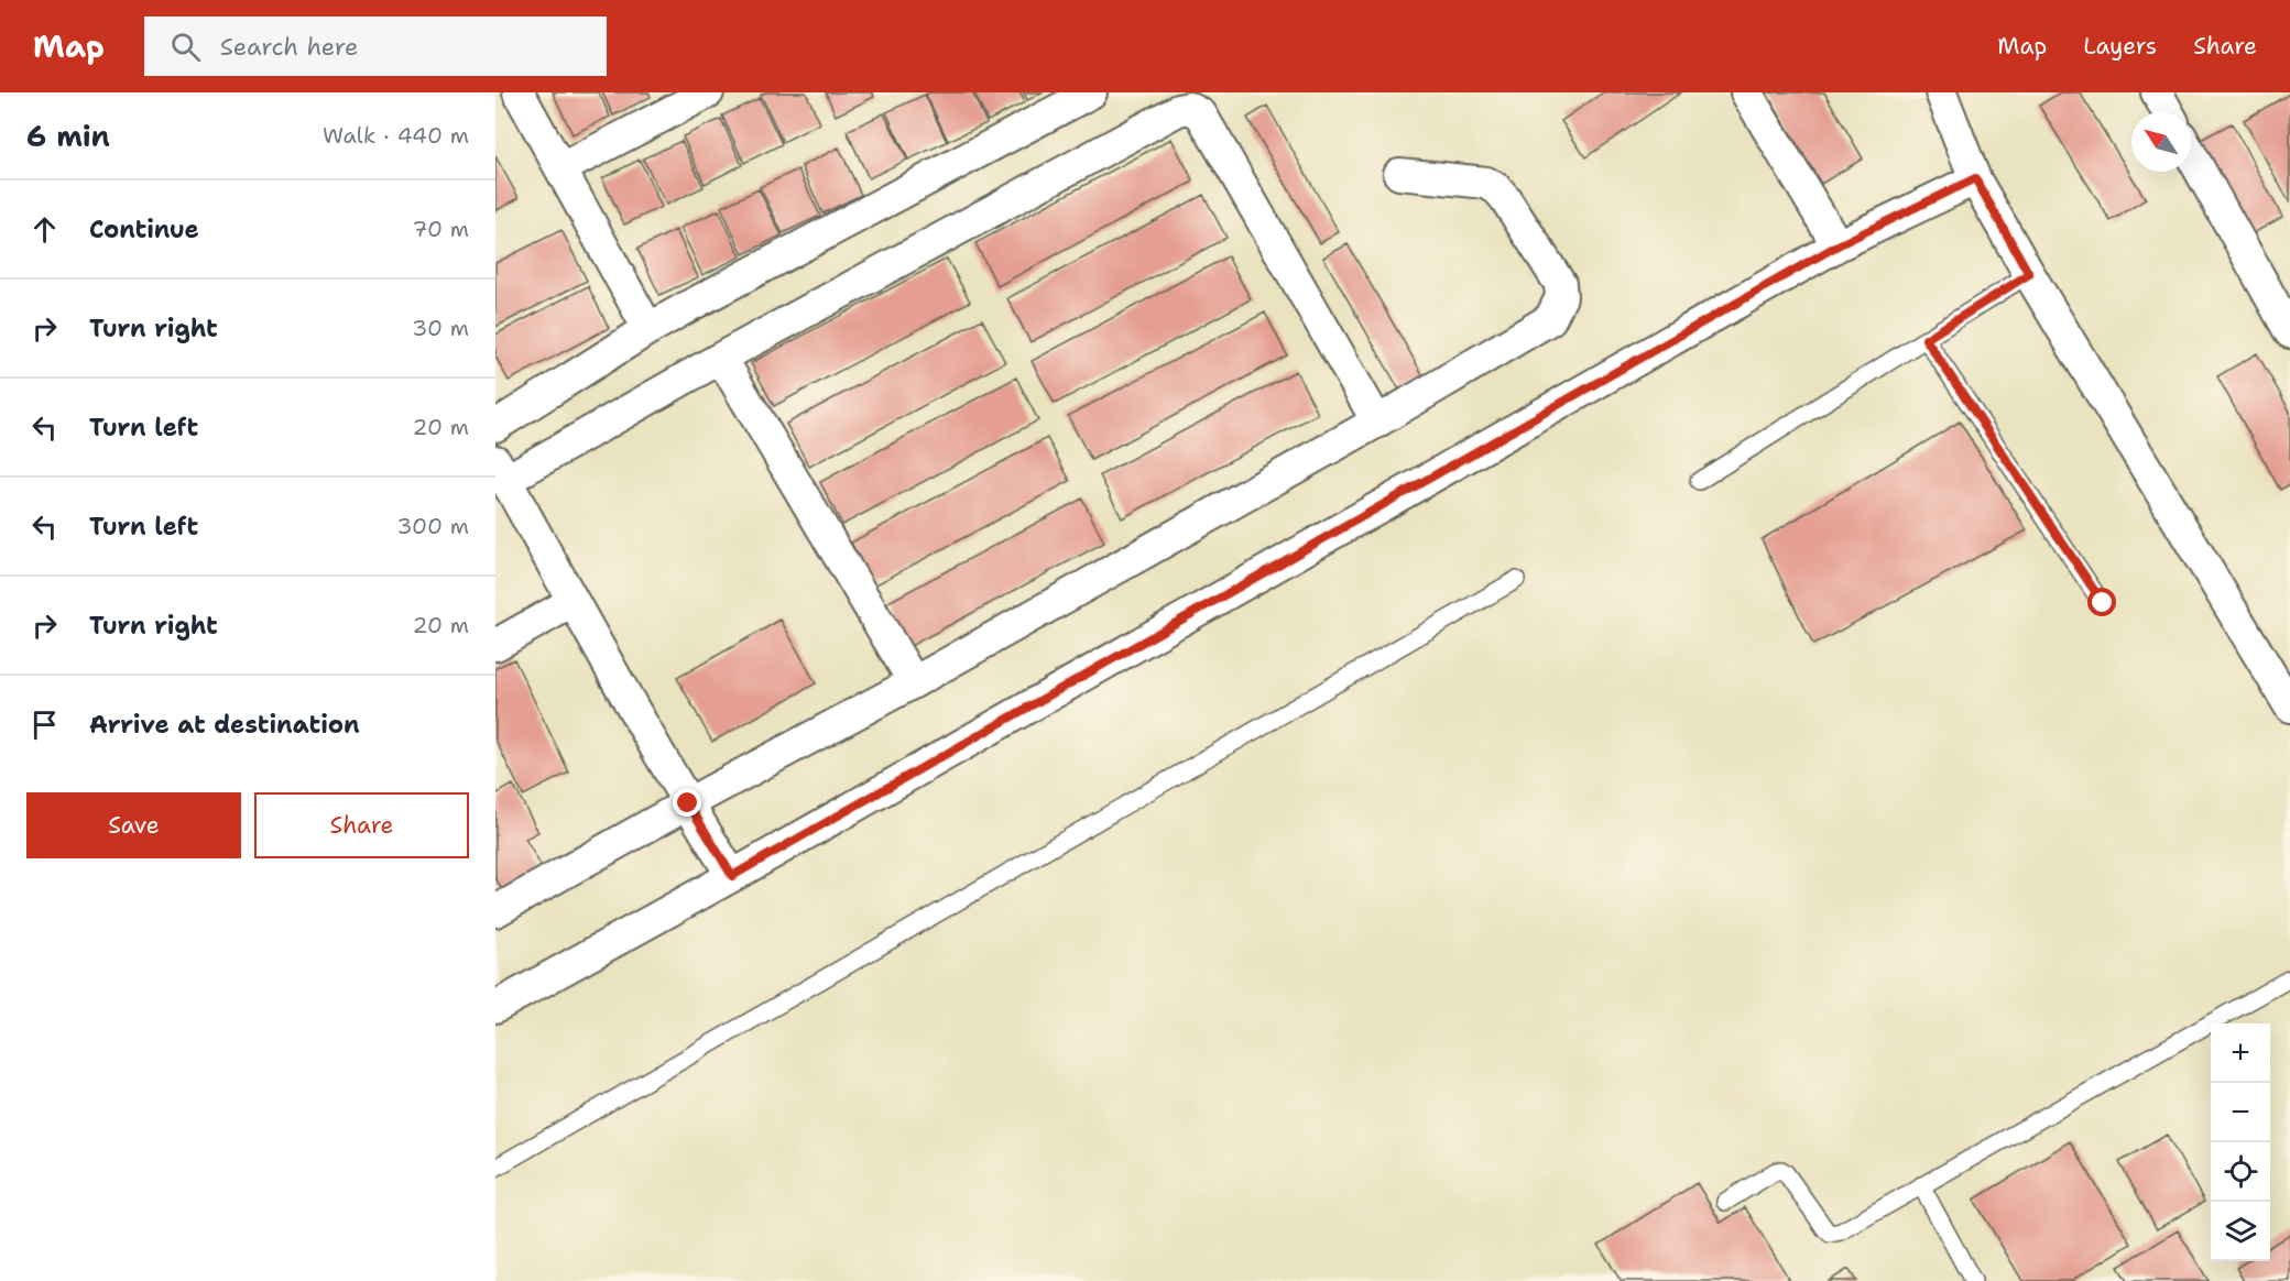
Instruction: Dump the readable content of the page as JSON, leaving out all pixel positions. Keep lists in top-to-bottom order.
{
  "north": "top left",
  "page": {
    "header": "Map",
    "search": "Search here",
    "nav": ["Map", "Layers", "Share"],
    "heading": ["6 min", "Walk · 440 m"],
    "list": [
      ["Continue", "70 m"],
      ["Turn right", "30 m"],
      ["Turn left", "20 m"],
      ["Turn left", "300 m"],
      ["Turn right", "20 m"],
      "Arrive at destination"
    ],
    "buttons": ["Save", "Share"],
    "map_buttons": ["+", "−"]
  }
}
